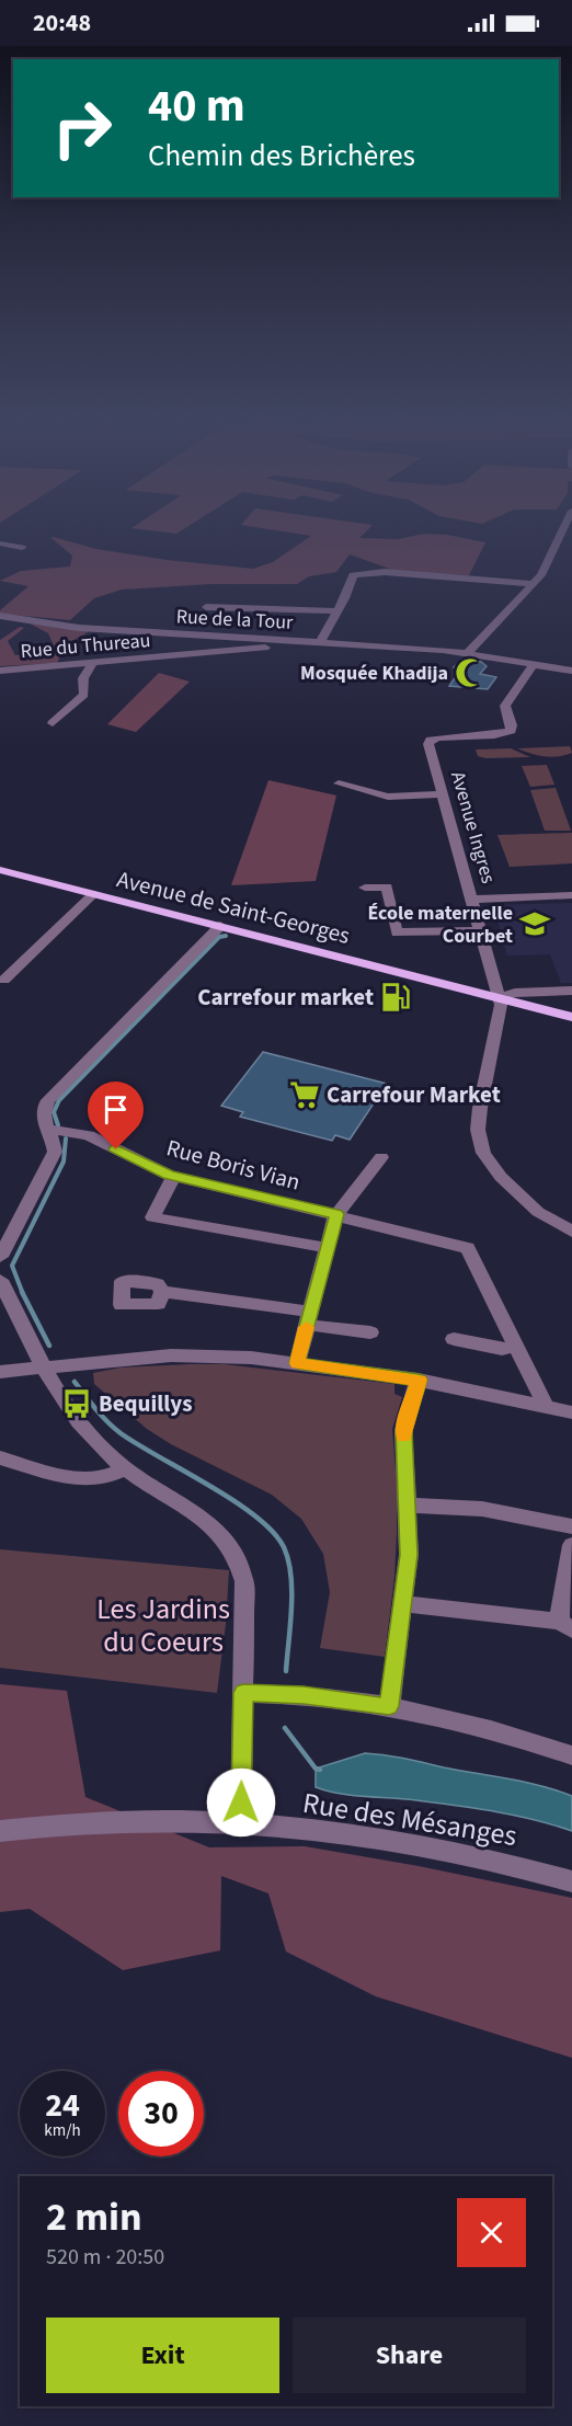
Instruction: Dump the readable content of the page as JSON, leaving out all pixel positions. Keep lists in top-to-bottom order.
{
  "streets": {
    "main road": ["Avenue de Saint-Georges"],
    "street": [
      "Rue de la Tour",
      "Rue du Thureau",
      "Avenue Ingres",
      "Rue Boris Vian",
      "Rue des Mésanges"
    ]
  },
  "crossings": [
    ["Rue de la Tour", "Rue du Thureau"],
    ["Rue de la Tour", "Avenue Ingres"],
    ["Avenue Ingres", "Avenue de Saint-Georges"]
  ],
  "parks": ["Les Jardins du Coeurs"],
  "places": {
    "mosque": ["Mosquée Khadija"],
    "school or university": ["École maternelle Courbet"],
    "fuel station": ["Carrefour market"],
    "supermarket": ["Carrefour Market"],
    "bus stop": ["Bequillys"]
  },
  "page": {
    "status": "20:48",
    "turn": ["40 m", "Chemin des Brichères"],
    "speed": "24 km/h",
    "limit": "30",
    "heading": ["2 min", "520 m · 20:50"],
    "buttons": ["Exit", "Share"]
  }
}
